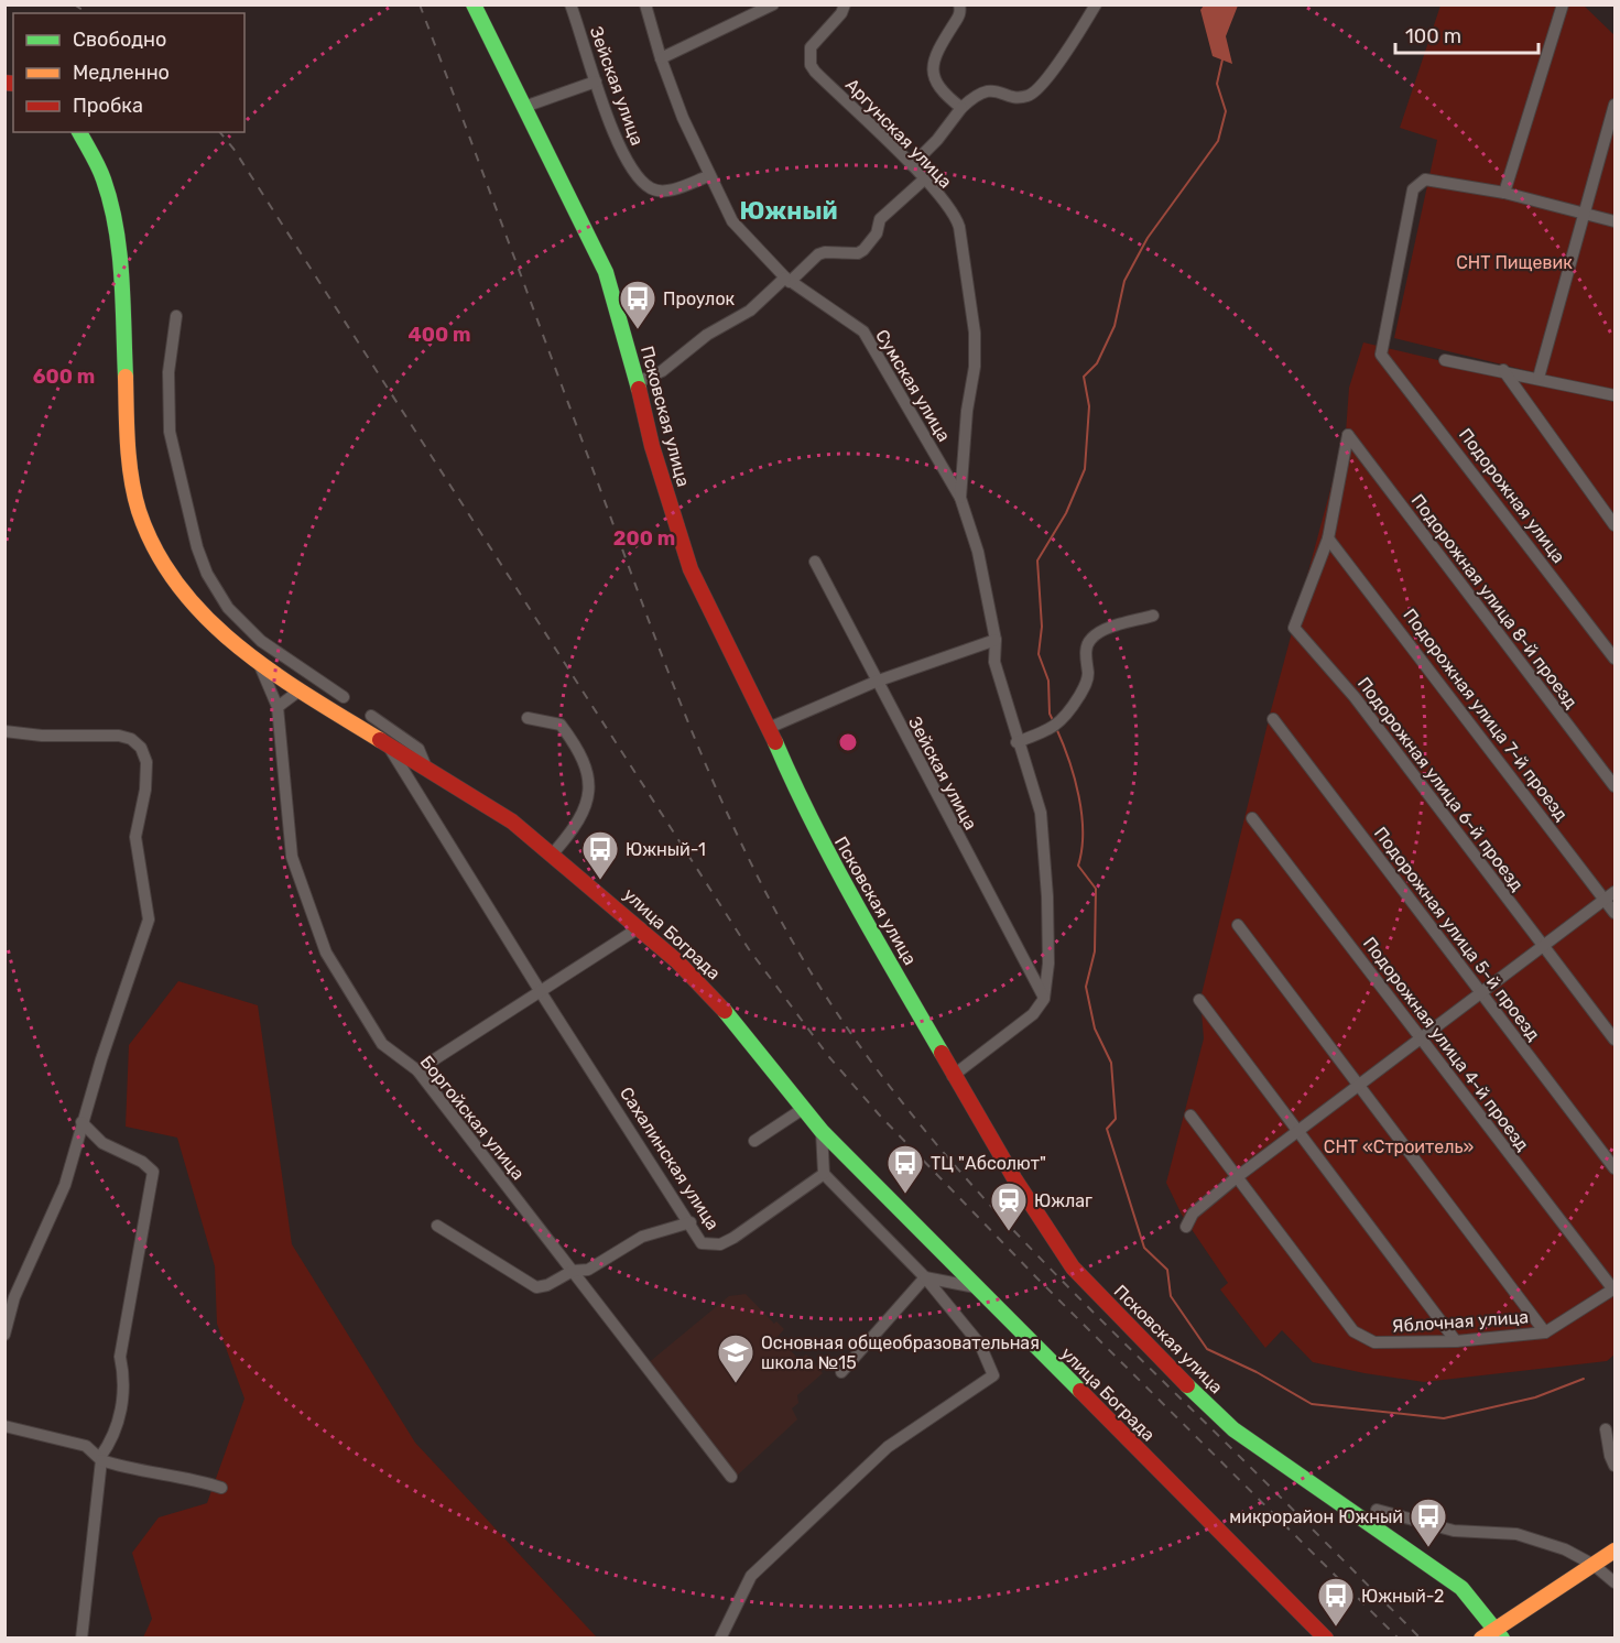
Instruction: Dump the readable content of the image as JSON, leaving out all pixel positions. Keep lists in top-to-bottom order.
{
  "streets": {
    "street": [
      "Зейская улица",
      "Аргунская улица",
      "Сумская улица",
      "Псковская улица",
      "Подорожная улица",
      "Подорожная улица 8-й проезд",
      "Подорожная улица 7-й проезд",
      "Подорожная улица 6-й проезд",
      "улица Бограда",
      "Подорожная улица 5-й проезд",
      "Подорожная улица 4-й проезд",
      "Боргойская улица",
      "Сахалинская улица",
      "Яблочная улица"
    ]
  },
  "crossings": [
    ["Зейская улица", "Сумская улица"],
    ["Аргунская улица", "Сумская улица"],
    ["Подорожная улица 8-й проезд", "Подорожная улица 7-й проезд"],
    ["Подорожная улица 8-й проезд", "Подорожная улица 6-й проезд"],
    ["Подорожная улица 7-й проезд", "Подорожная улица 6-й проезд"],
    ["улица Бограда", "Боргойская улица"],
    ["улица Бограда", "Сахалинская улица"],
    ["Подорожная улица 4-й проезд", "Яблочная улица"]
  ],
  "districts": ["Южный"],
  "parks": ["СНТ Пищевик", "СНТ «Строитель»"],
  "places": {
    "bus stop": [
      "Проулок",
      "Южный-1",
      "ТЦ \"Абсолют\"",
      "микрорайон Южный",
      "Южный-2"
    ],
    "station": ["Южлаг"],
    "school or university": ["Основная общеобразовательная школа №15"]
  },
  "legend": ["Свободно", "Медленно", "Пробка"],
  "scale_bar": "100 m",
  "rings": ["400 m", "600 m", "200 m"]
}
